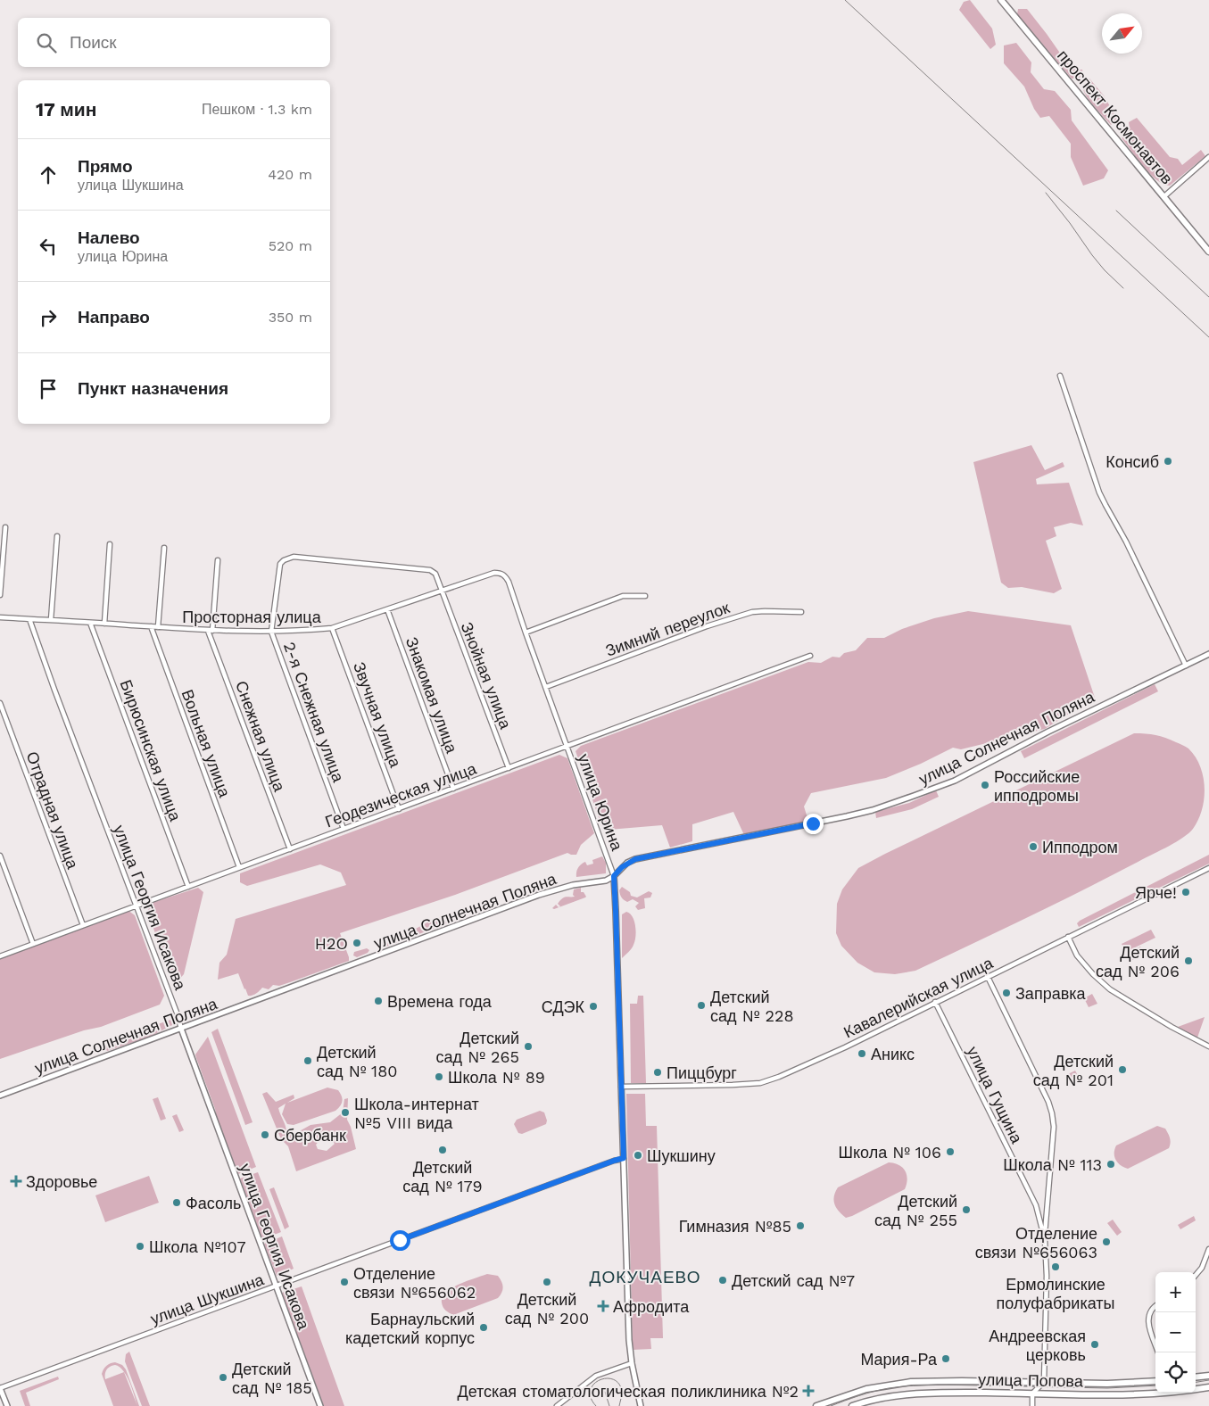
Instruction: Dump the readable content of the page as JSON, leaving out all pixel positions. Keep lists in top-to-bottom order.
{
  "streets": {
    "main road": ["проспект Космонавтов", "улица Попова"],
    "street": [
      "Просторная улица",
      "Зимний переулок",
      "Знойная улица",
      "Знакомая улица",
      "2-я Снежная улица",
      "Звучная улица",
      "Снежная улица",
      "улица Солнечная Поляна",
      "Вольная улица",
      "Бирюсинская улица",
      "Геодезическая улица",
      "улица Юрина",
      "Отрадная улица",
      "улица Георгия Исакова",
      "Кавалерийская улица",
      "улица Гущина",
      "улица Шукшина"
    ]
  },
  "crossings": [
    ["Просторная улица", "Знойная улица"],
    ["Просторная улица", "Знакомая улица"],
    ["Просторная улица", "2-я Снежная улица"],
    ["Просторная улица", "Звучная улица"],
    ["Просторная улица", "Снежная улица"],
    ["Просторная улица", "Вольная улица"],
    ["Просторная улица", "Бирюсинская улица"],
    ["Просторная улица", "улица Юрина"],
    ["Просторная улица", "улица Георгия Исакова"],
    ["Зимний переулок", "улица Юрина"],
    ["Знойная улица", "2-я Снежная улица"],
    ["Знойная улица", "Геодезическая улица"],
    ["Знакомая улица", "Геодезическая улица"],
    ["2-я Снежная улица", "Геодезическая улица"],
    ["Звучная улица", "Геодезическая улица"],
    ["Снежная улица", "Геодезическая улица"],
    ["улица Солнечная Поляна", "улица Юрина"],
    ["улица Солнечная Поляна", "улица Георгия Исакова"],
    ["Вольная улица", "Геодезическая улица"],
    ["Бирюсинская улица", "Геодезическая улица"],
    ["Геодезическая улица", "улица Юрина"],
    ["Геодезическая улица", "Отрадная улица"],
    ["Геодезическая улица", "улица Георгия Исакова"],
    ["улица Юрина", "Кавалерийская улица"],
    ["улица Юрина", "улица Шукшина"],
    ["улица Георгия Исакова", "улица Шукшина"],
    ["Кавалерийская улица", "улица Гущина"],
    ["улица Гущина", "улица Попова"]
  ],
  "districts": ["ДОКУЧАЕВО"],
  "places": {
    "other": [
      "Консиб",
      "Российские ипподромы",
      "Ипподром",
      "Ярче!",
      "H2O",
      "Детский сад № 206",
      "Заправка",
      "Времена года",
      "Детский сад № 228",
      "СДЭК",
      "Детский сад № 265",
      "Аникс",
      "Детский сад № 180",
      "Детский сад № 201",
      "Пиццбург",
      "Школа № 89",
      "Школа-интернат №5 VIII вида",
      "Сбербанк",
      "Детский сад № 179",
      "Школа № 106",
      "Шукшину",
      "Школа № 113",
      "Фасоль",
      "Детский сад № 255",
      "Гимназия №85",
      "Отделение связи №656063",
      "Школа №107",
      "Ермолинские полуфабрикаты",
      "Детский сад №7",
      "Отделение связи №656062",
      "Детский сад № 200",
      "Барнаульский кадетский корпус",
      "Андреевская церковь",
      "Мария-Ра",
      "Детский сад № 185"
    ],
    "health": ["Здоровье", "Афродита", "Детская стоматологическая поликлиника №2"]
  },
  "north": "top right",
  "page": {
    "search": "Поиск",
    "heading": ["17 мин", "Пешком · 1.3 km"],
    "list": [
      ["Прямо", "улица Шукшина", "420 m"],
      ["Налево", "улица Юрина", "520 m"],
      ["Направо", "350 m"],
      "Пункт назначения"
    ],
    "map_buttons": ["+", "−"]
  }
}
